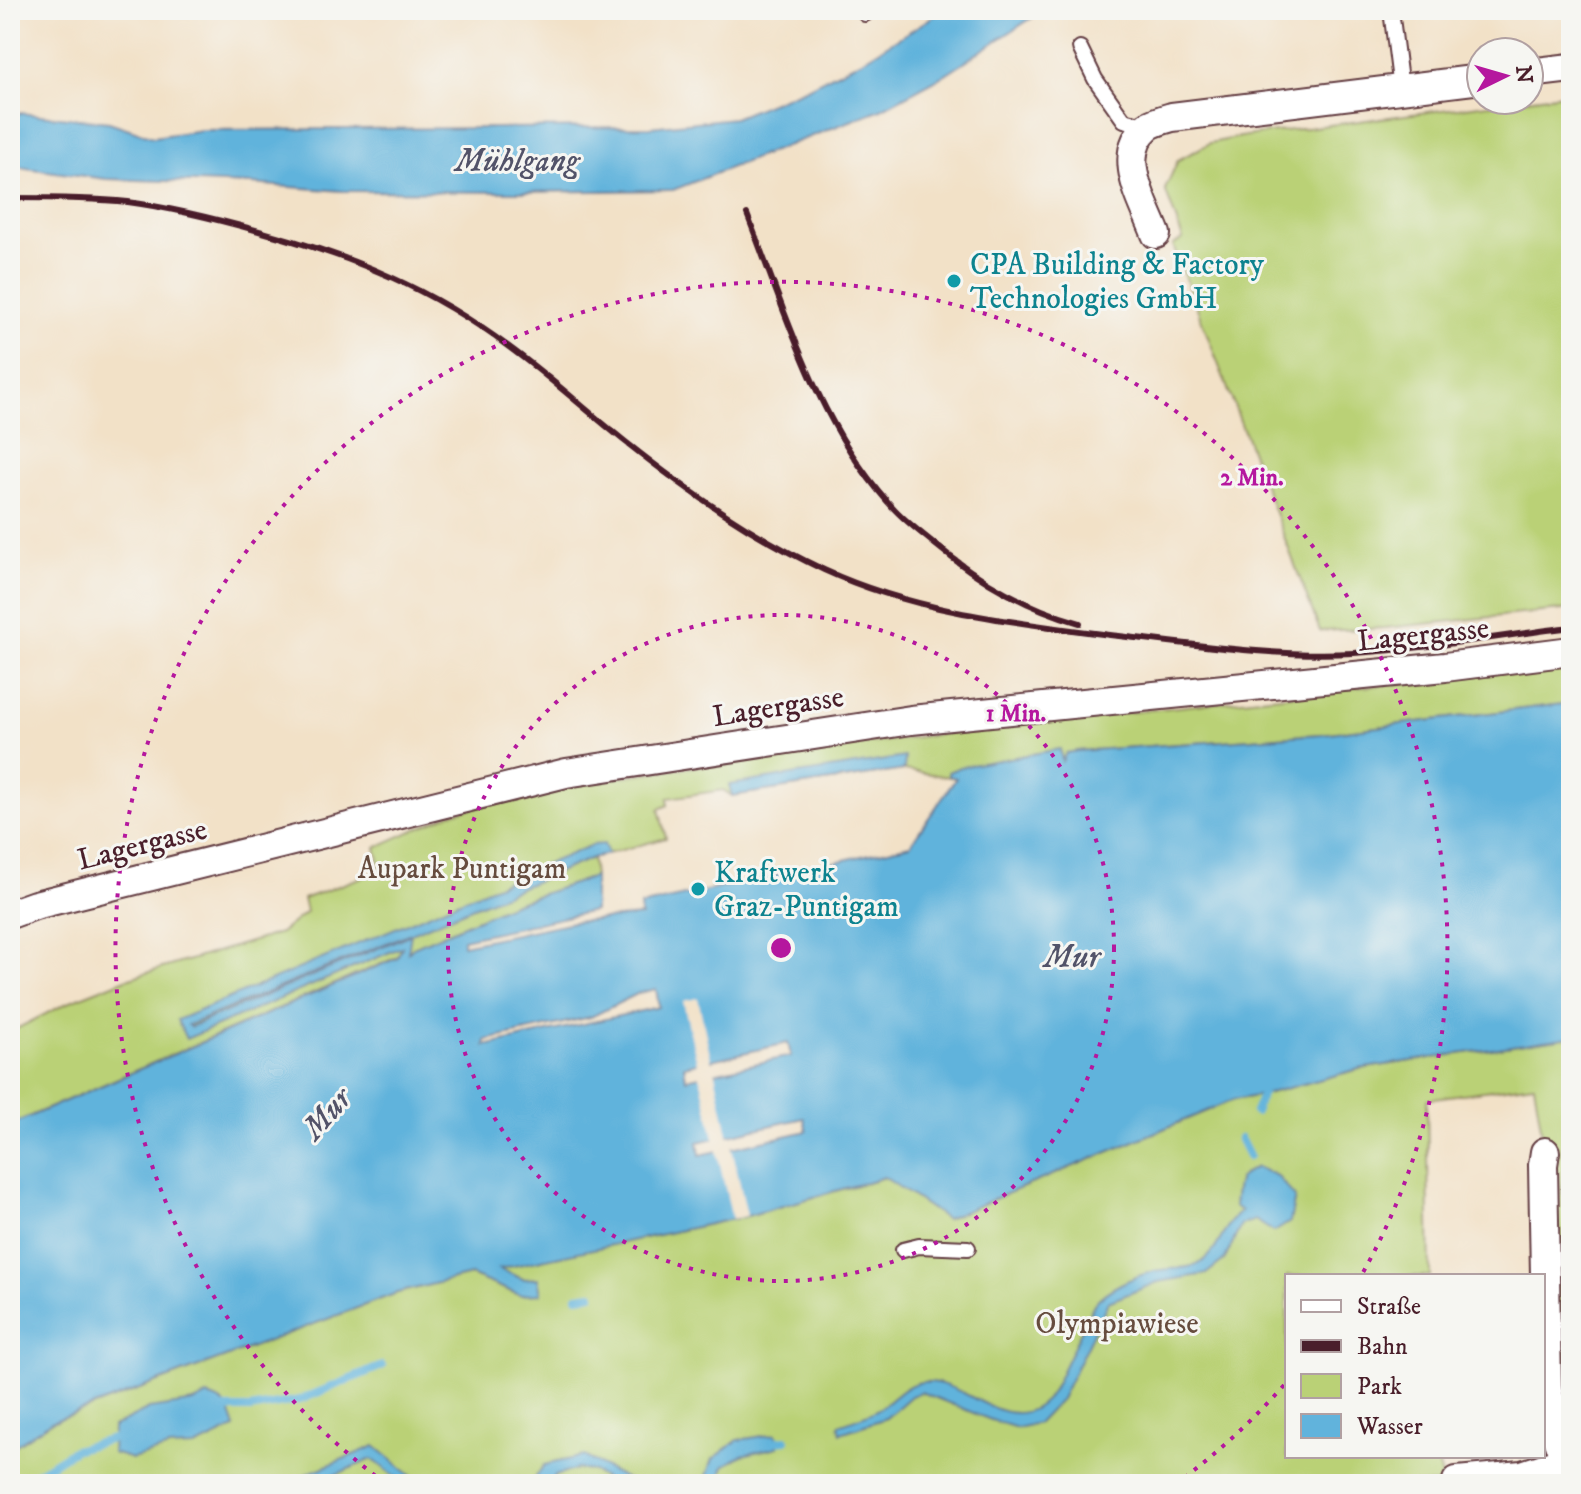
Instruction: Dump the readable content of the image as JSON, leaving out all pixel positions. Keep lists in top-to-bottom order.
{
  "streets": {
    "street": ["Lagergasse"]
  },
  "water": ["Mühlgang", "Mur"],
  "parks": ["Aupark Puntigam", "Olympiawiese"],
  "places": ["CPA Building & Factory Technologies GmbH", "Kraftwerk Graz-Puntigam"],
  "legend": [
    "Straße",
    "Bahn",
    "Park",
    "Wasser"
  ],
  "north": "right",
  "rings": ["2 Min.", "1 Min."]
}
